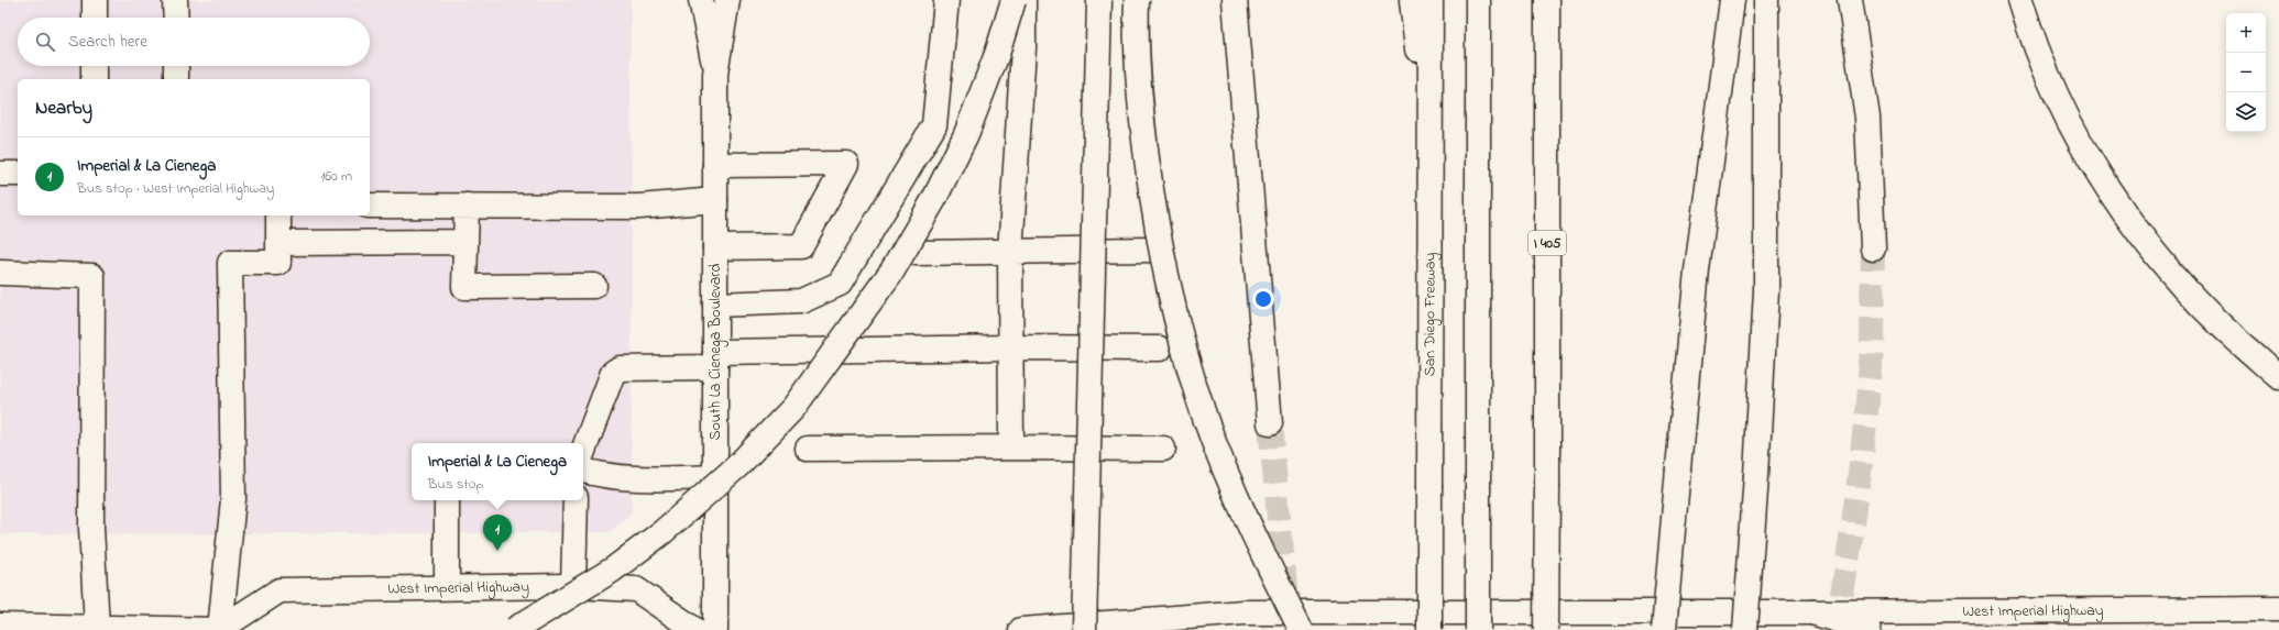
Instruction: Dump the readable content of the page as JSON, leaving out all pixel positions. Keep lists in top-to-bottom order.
{
  "streets": {
    "main road": [
      "I 405",
      "San Diego Freeway",
      "South La Cienega Boulevard",
      "West Imperial Highway"
    ]
  },
  "page": {
    "map_buttons": ["+", "−"],
    "search": "Search here",
    "heading": "Nearby",
    "list": [
      {
        "mark": "1",
        "name": "Imperial & La Cienega",
        "note": "Bus stop · West Imperial Highway",
        "value": "160 m"
      }
    ],
    "popup": ["Imperial & La Cienega", "Bus stop"],
    "pins": "1"
  }
}
